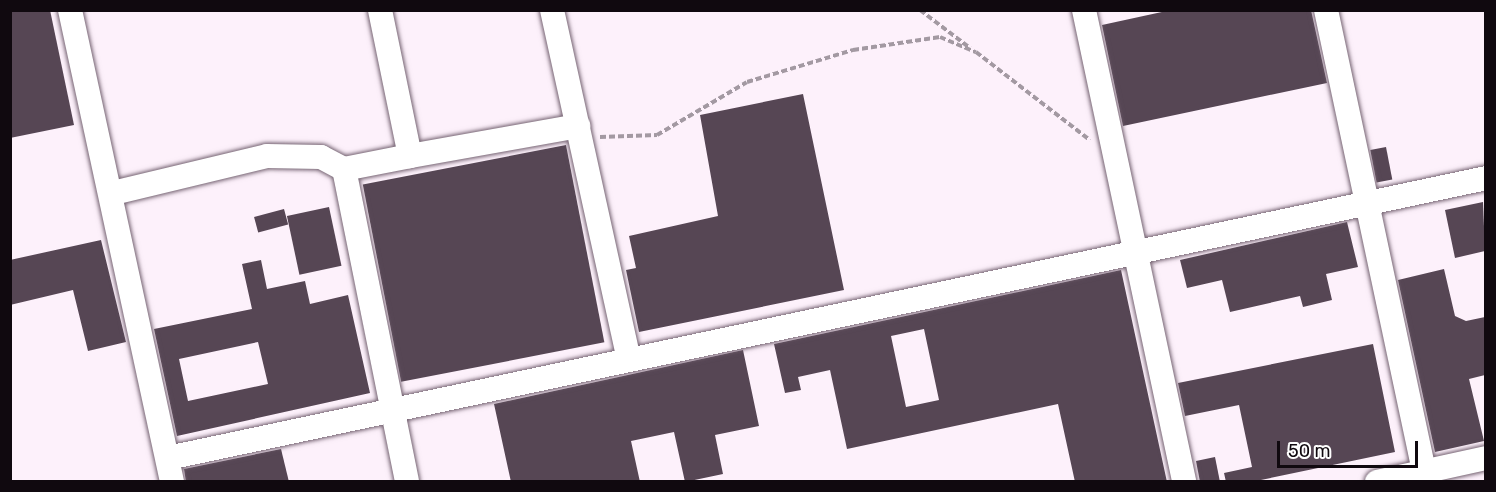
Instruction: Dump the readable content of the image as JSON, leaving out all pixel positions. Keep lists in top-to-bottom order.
{
  "scale_bar": "50 m"
}
